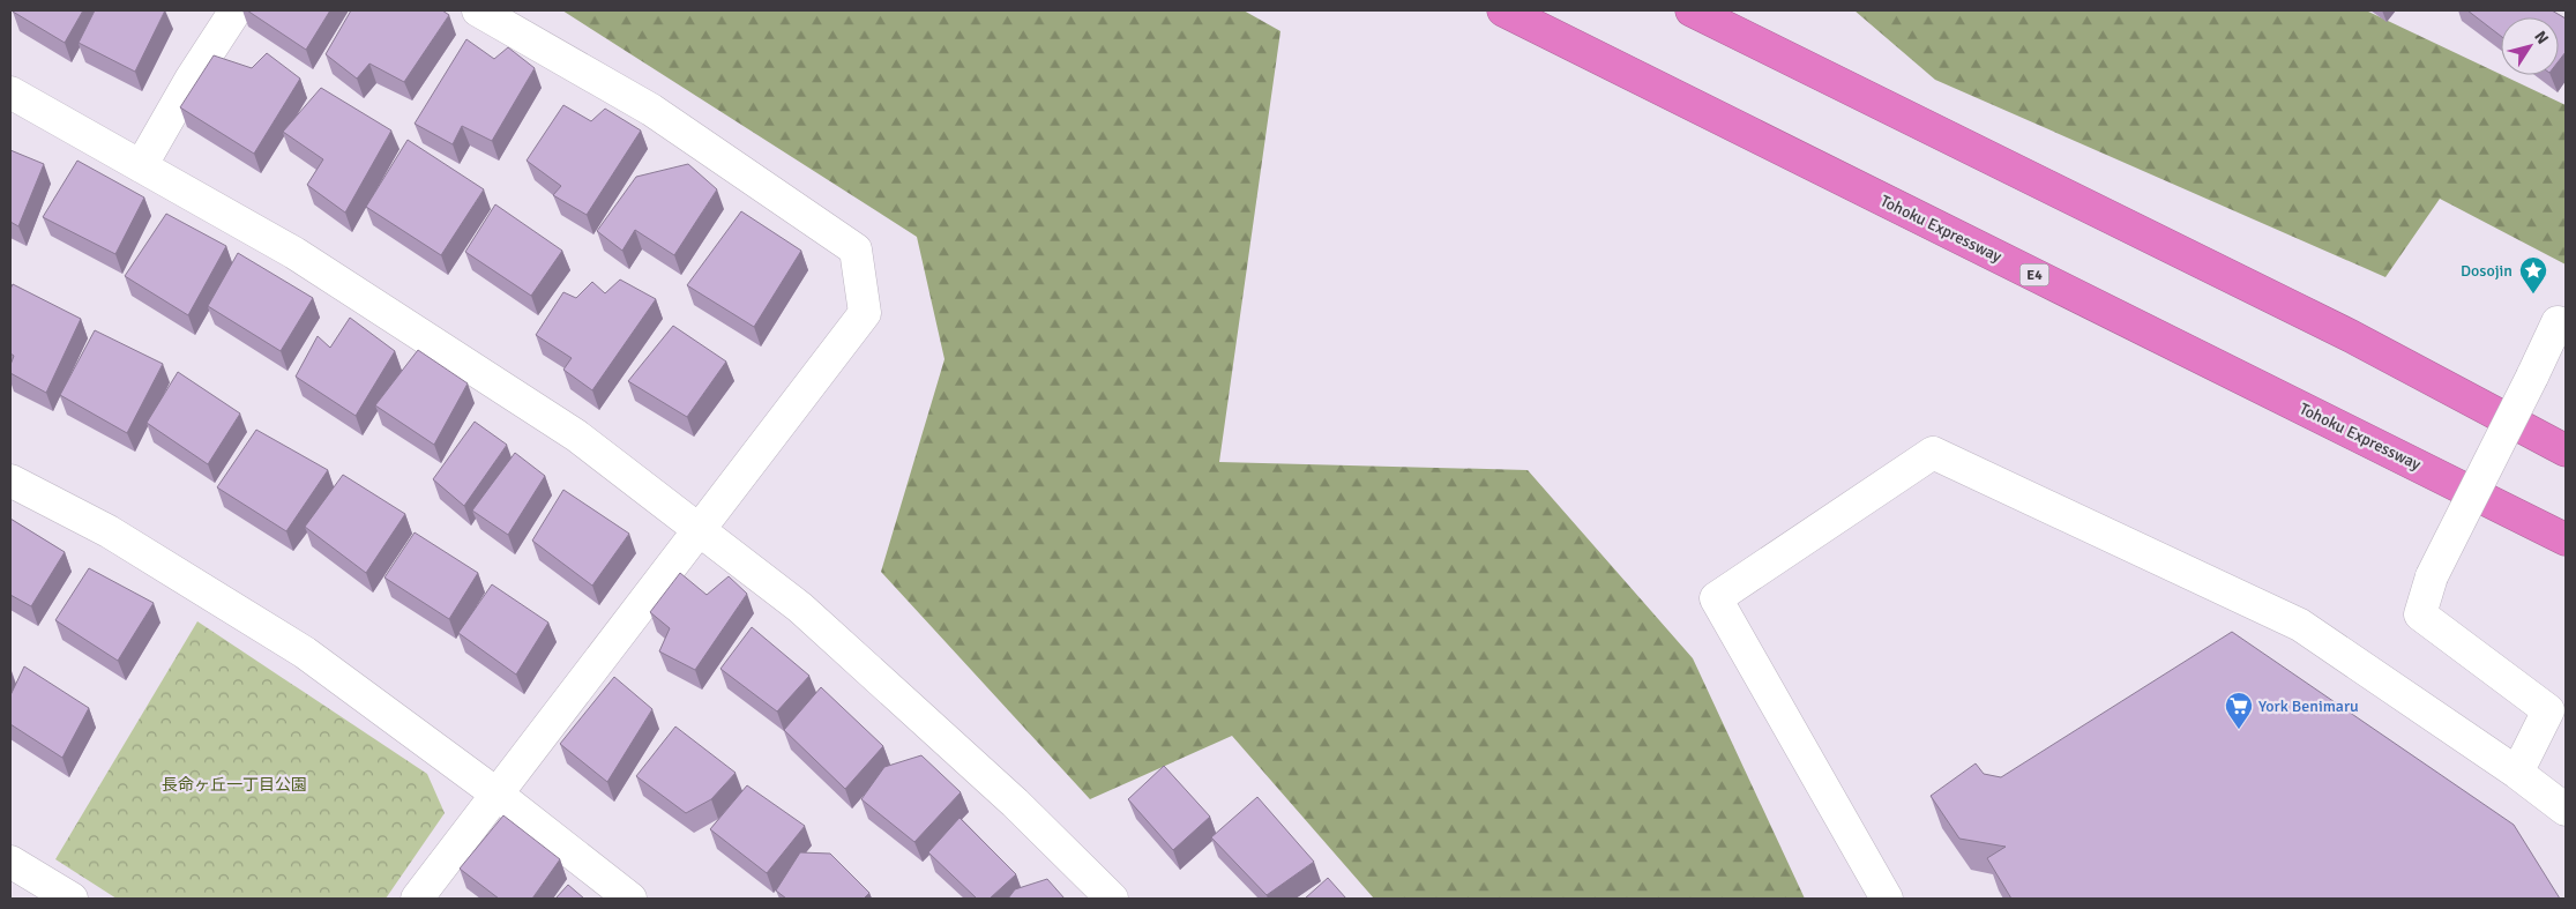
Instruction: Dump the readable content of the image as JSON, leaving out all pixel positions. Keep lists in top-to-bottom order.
{
  "streets": {
    "highway": ["Tohoku Expressway", "E4"]
  },
  "parks": ["長命ヶ丘一丁目公園"],
  "places": {
    "place": ["Dosojin"],
    "supermarket": ["York Benimaru"]
  },
  "north": "top right"
}
